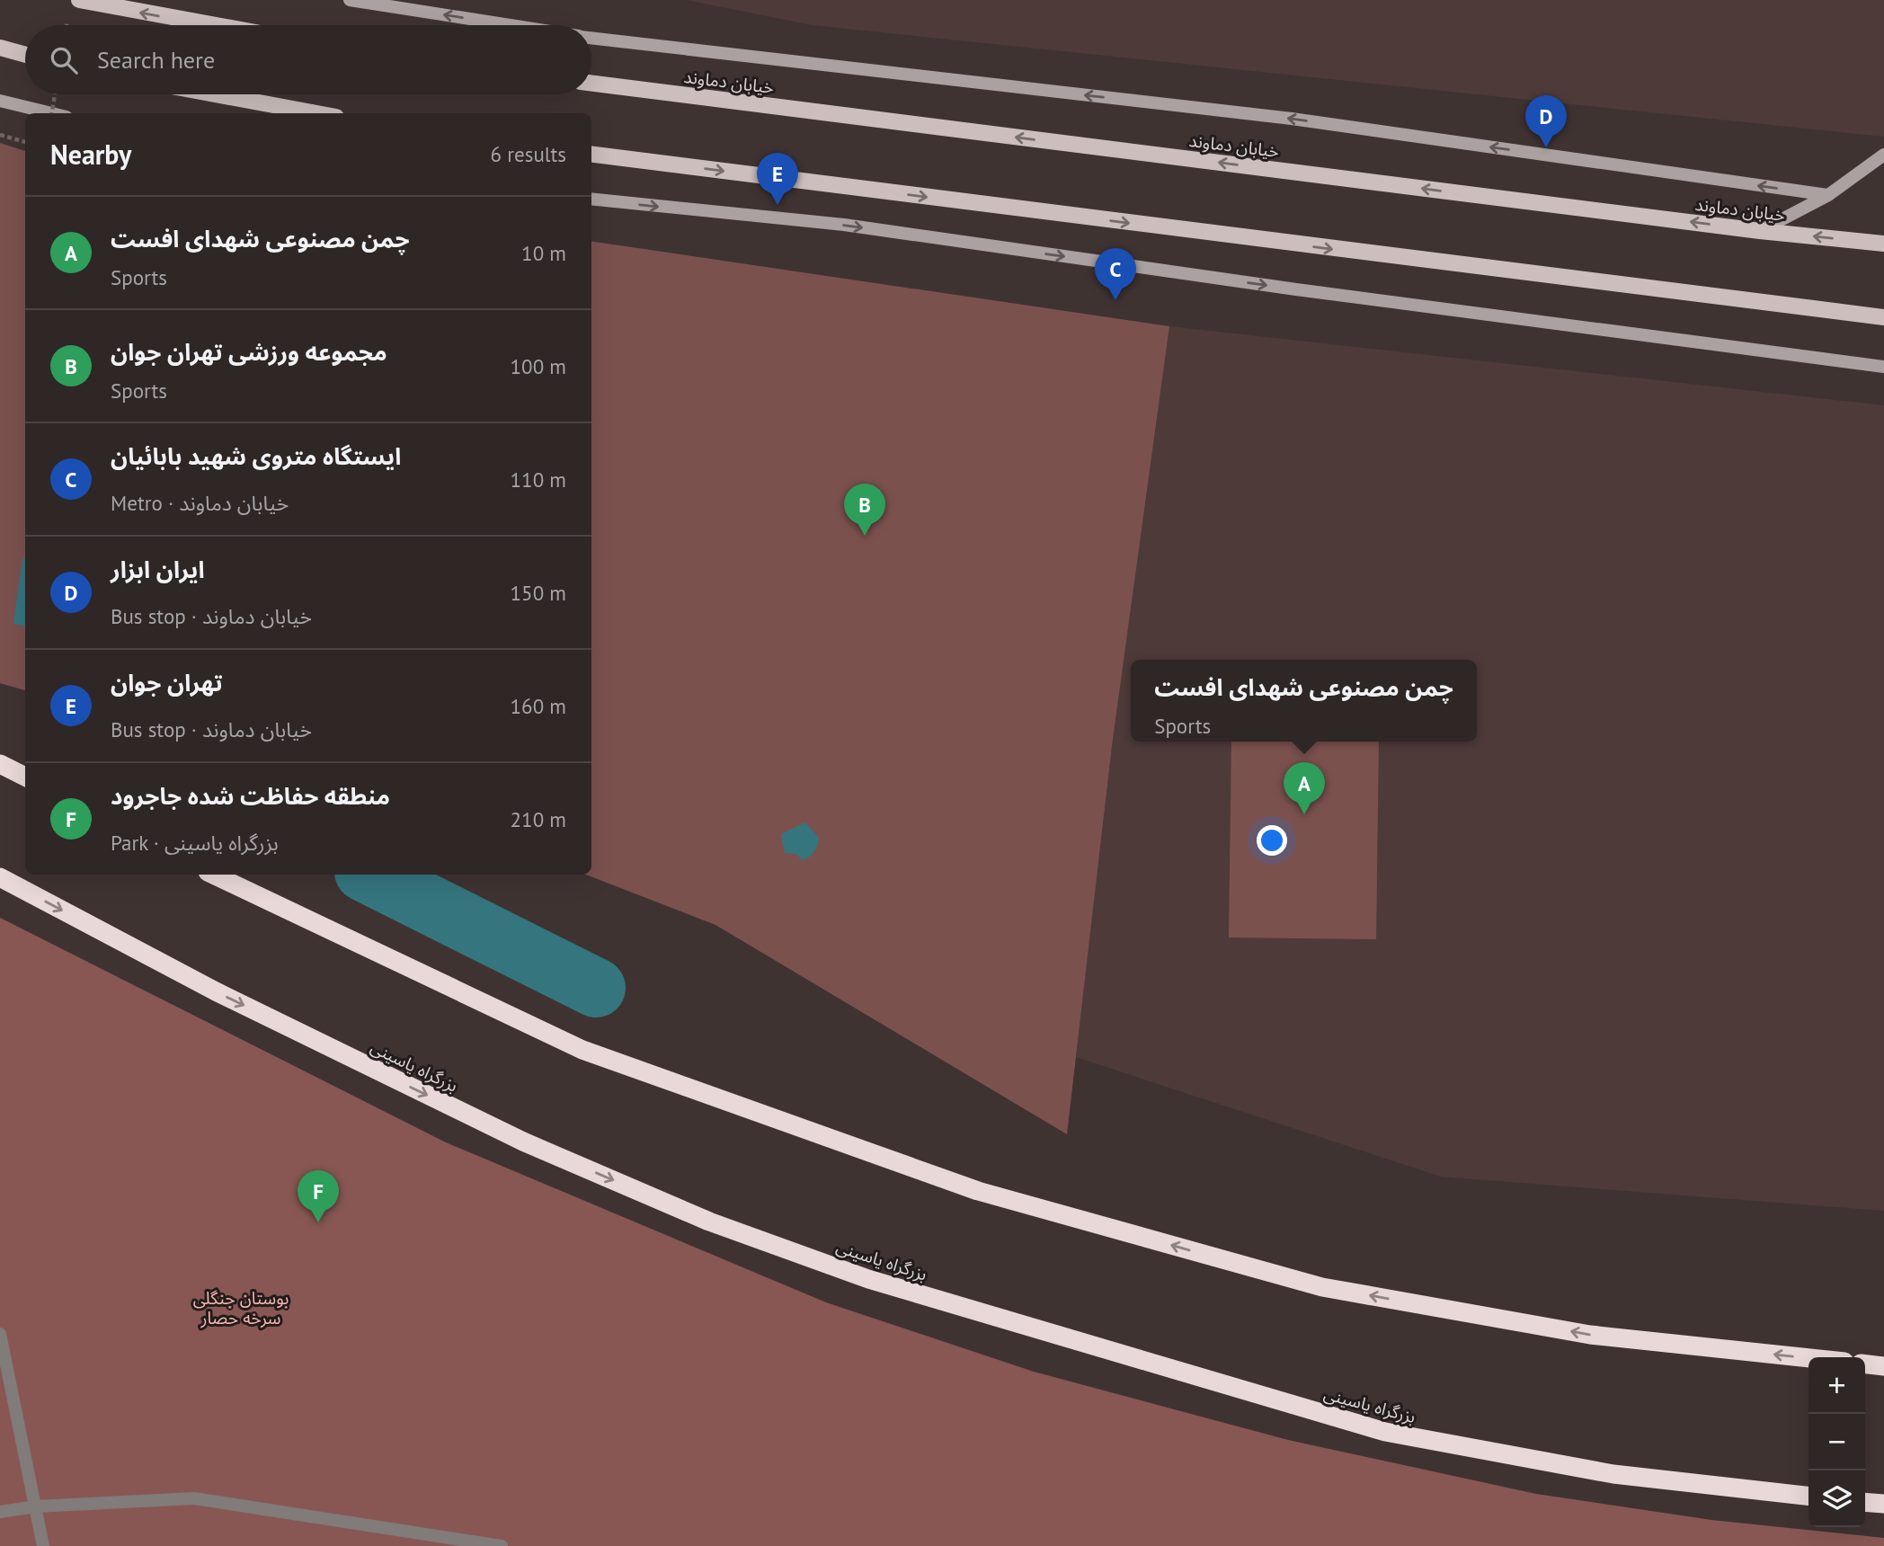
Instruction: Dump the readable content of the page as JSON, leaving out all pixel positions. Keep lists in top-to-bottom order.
{
  "streets": {
    "highway": ["بزرگراه یاسینی"],
    "main road": ["خیابان دماوند"]
  },
  "parks": ["بوستان جنگلی سرخه حصار"],
  "page": {
    "search": "Search here",
    "pins": [
      "D",
      "E",
      "C",
      "B",
      "A",
      "F"
    ],
    "heading": ["Nearby", "6 results"],
    "list": [
      {
        "mark": "A",
        "name": "چمن مصنوعی شهدای افست",
        "note": "Sports",
        "value": "10 m"
      },
      {
        "mark": "B",
        "name": "مجموعه ورزشی تهران جوان",
        "note": "Sports",
        "value": "100 m"
      },
      {
        "mark": "C",
        "name": "ایستگاه متروی شهید بابائیان",
        "note": "Metro · خیابان دماوند",
        "value": "110 m"
      },
      {
        "mark": "D",
        "name": "ایران ابزار",
        "note": "Bus stop · خیابان دماوند",
        "value": "150 m"
      },
      {
        "mark": "E",
        "name": "تهران جوان",
        "note": "Bus stop · خیابان دماوند",
        "value": "160 m"
      },
      {
        "mark": "F",
        "name": "منطقه حفاظت شده جاجرود",
        "note": "Park · بزرگراه یاسینی",
        "value": "210 m"
      }
    ],
    "popup": ["چمن مصنوعی شهدای افست", "Sports"],
    "map_buttons": ["+", "−"]
  }
}
